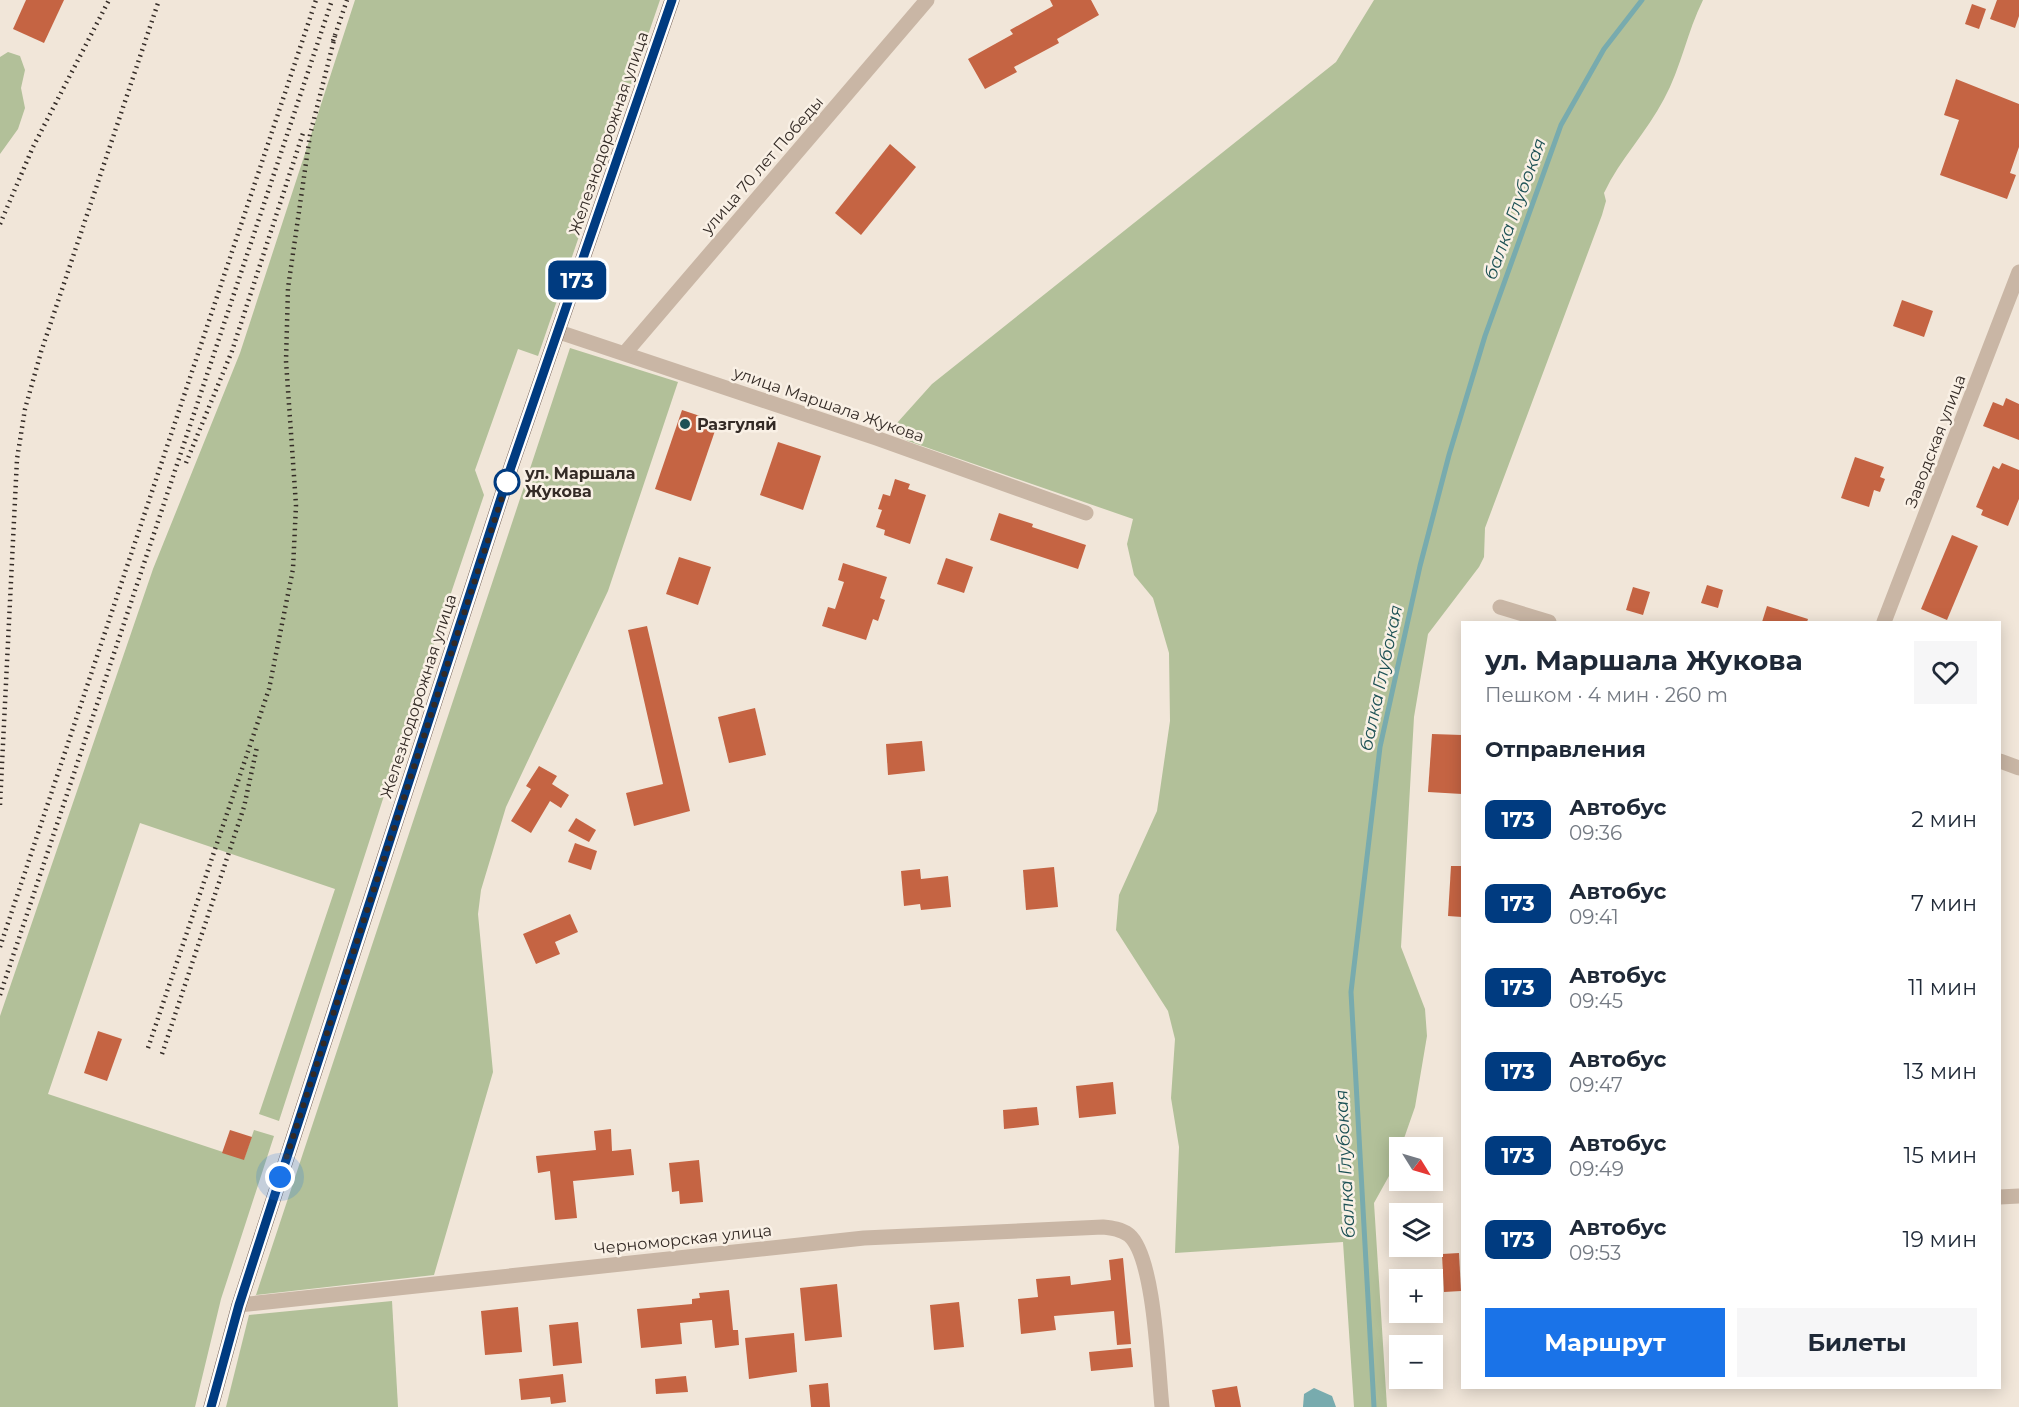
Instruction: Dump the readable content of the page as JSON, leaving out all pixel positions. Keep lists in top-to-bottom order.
{
  "streets": {
    "main road": ["Железнодорожная улица"],
    "street": [
      "улица 70 лет Победы",
      "улица Маршала Жукова",
      "Заводская улица",
      "Черноморская улица"
    ]
  },
  "crossings": [
    ["Железнодорожная улица", "улица Маршала Жукова"],
    ["Железнодорожная улица", "Черноморская улица"],
    ["улица 70 лет Победы", "улица Маршала Жукова"]
  ],
  "water": ["балка Глубокая"],
  "places": ["Разгуляй", "ул. Маршала Жукова"],
  "lines": ["bus line 173"],
  "north": "bottom right",
  "page": {
    "on_map": "173",
    "heading": [
      ["ул. Маршала Жукова", "Пешком · 4 мин · 260 m"],
      "Отправления"
    ],
    "list": [
      {
        "mark": "173",
        "name": "Автобус",
        "note": "09:36",
        "value": "2 мин"
      },
      {
        "mark": "173",
        "name": "Автобус",
        "note": "09:41",
        "value": "7 мин"
      },
      {
        "mark": "173",
        "name": "Автобус",
        "note": "09:45",
        "value": "11 мин"
      },
      {
        "mark": "173",
        "name": "Автобус",
        "note": "09:47",
        "value": "13 мин"
      },
      {
        "mark": "173",
        "name": "Автобус",
        "note": "09:49",
        "value": "15 мин"
      },
      {
        "mark": "173",
        "name": "Автобус",
        "note": "09:53",
        "value": "19 мин"
      }
    ],
    "map_buttons": ["+", "−"],
    "buttons": ["Маршрут", "Билеты"]
  }
}
